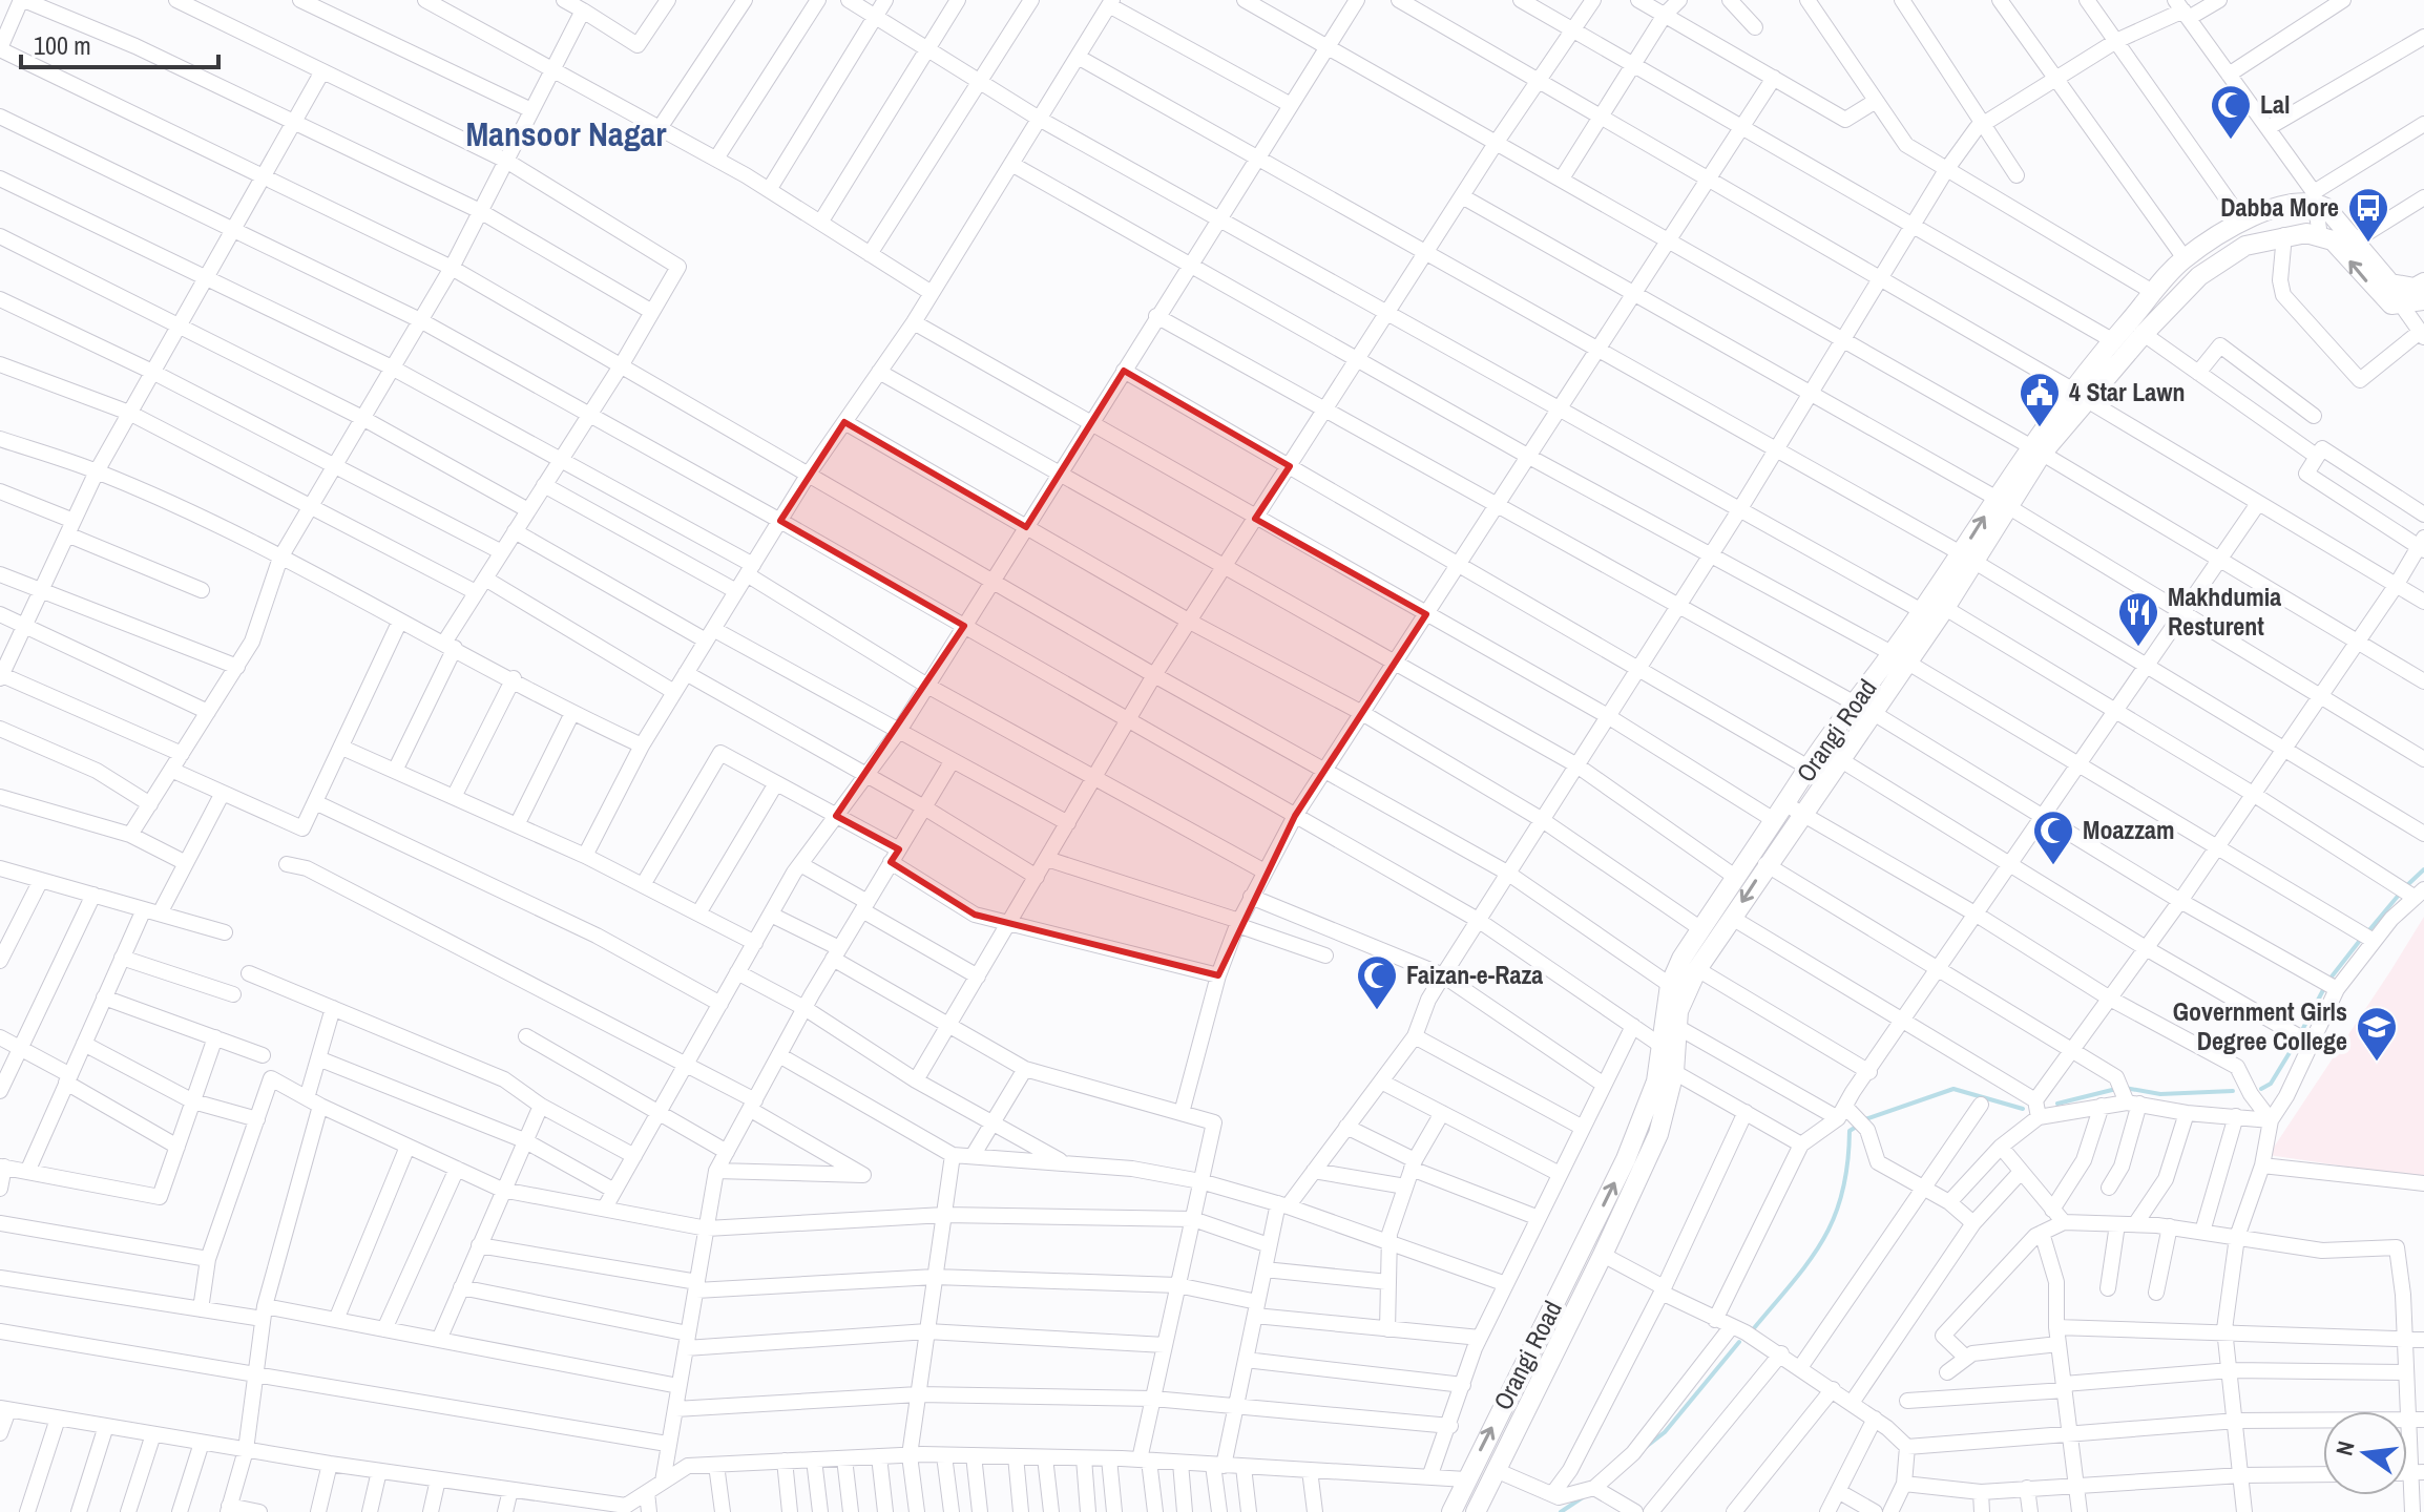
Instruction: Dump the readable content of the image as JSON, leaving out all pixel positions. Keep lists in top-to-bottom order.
{
  "streets": {
    "main road": ["Orangi Road"]
  },
  "districts": ["Mansoor Nagar"],
  "places": {
    "mosque": ["Lal", "Moazzam", "Faizan-e-Raza"],
    "bus stop": ["Dabba More"],
    "public building": ["4 Star Lawn"],
    "restaurant": ["Makhdumia Resturent"],
    "school or university": ["Government Girls Degree College"]
  },
  "scale_bar": "100 m",
  "north": "left"
}
